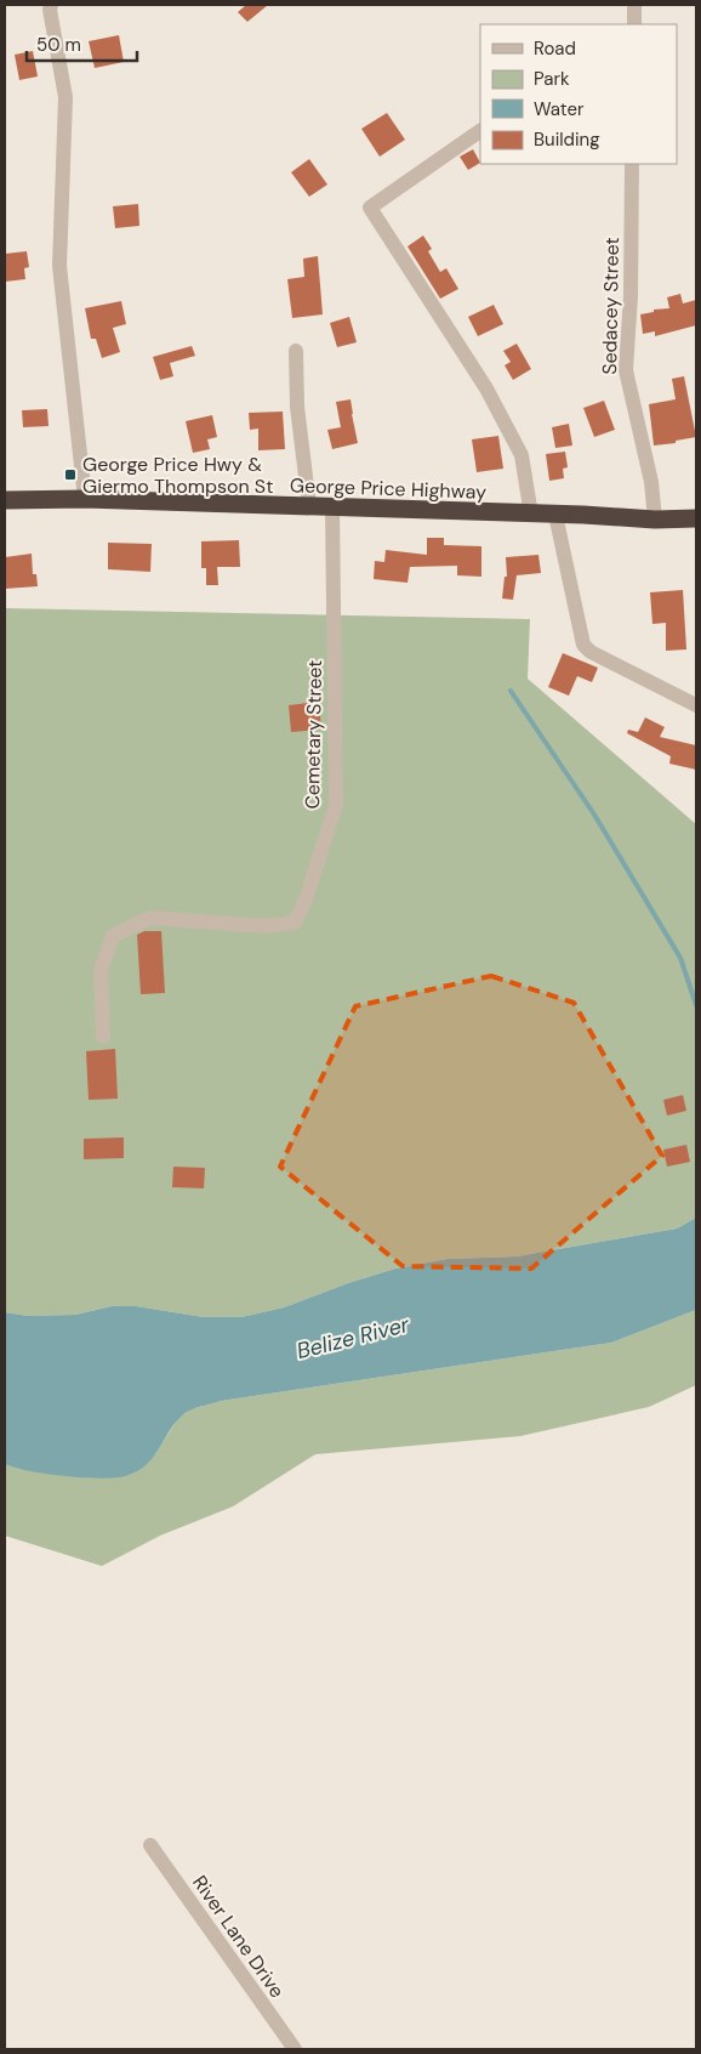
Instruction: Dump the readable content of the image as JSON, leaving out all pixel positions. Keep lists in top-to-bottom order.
{
  "streets": {
    "highway": ["George Price Highway"],
    "street": ["Sedacey Street", "Cemetary Street", "River Lane Drive"]
  },
  "crossings": [
    ["Sedacey Street", "George Price Highway"],
    ["George Price Highway", "Cemetary Street"]
  ],
  "water": ["Belize River"],
  "places": {
    "transit": ["George Price Hwy & Giermo Thompson St"]
  },
  "legend": [
    "Road",
    "Park",
    "Water",
    "Building"
  ],
  "scale_bar": "50 m"
}
